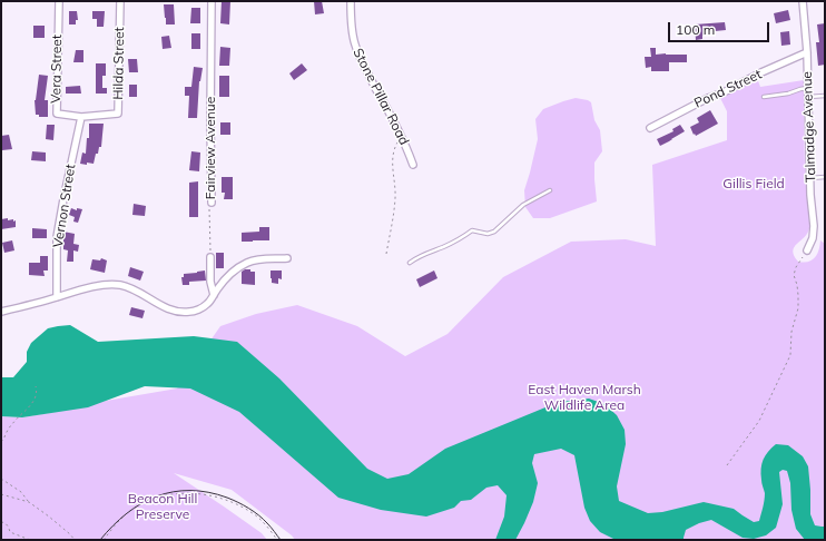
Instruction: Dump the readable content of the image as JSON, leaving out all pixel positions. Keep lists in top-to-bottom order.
{
  "streets": {
    "street": [
      "Hilda Street",
      "Vera Street",
      "Pond Street",
      "Stone Pillar Road",
      "Talmadge Avenue",
      "Fairview Avenue",
      "Vernon Street"
    ]
  },
  "crossings": [
    ["Hilda Street", "Vera Street"],
    ["Hilda Street", "Vernon Street"],
    ["Vera Street", "Vernon Street"],
    ["Pond Street", "Talmadge Avenue"]
  ],
  "parks": ["Gillis Field", "East Haven Marsh Wildlife Area", "Beacon Hill Preserve"],
  "scale_bar": "100 m"
}
